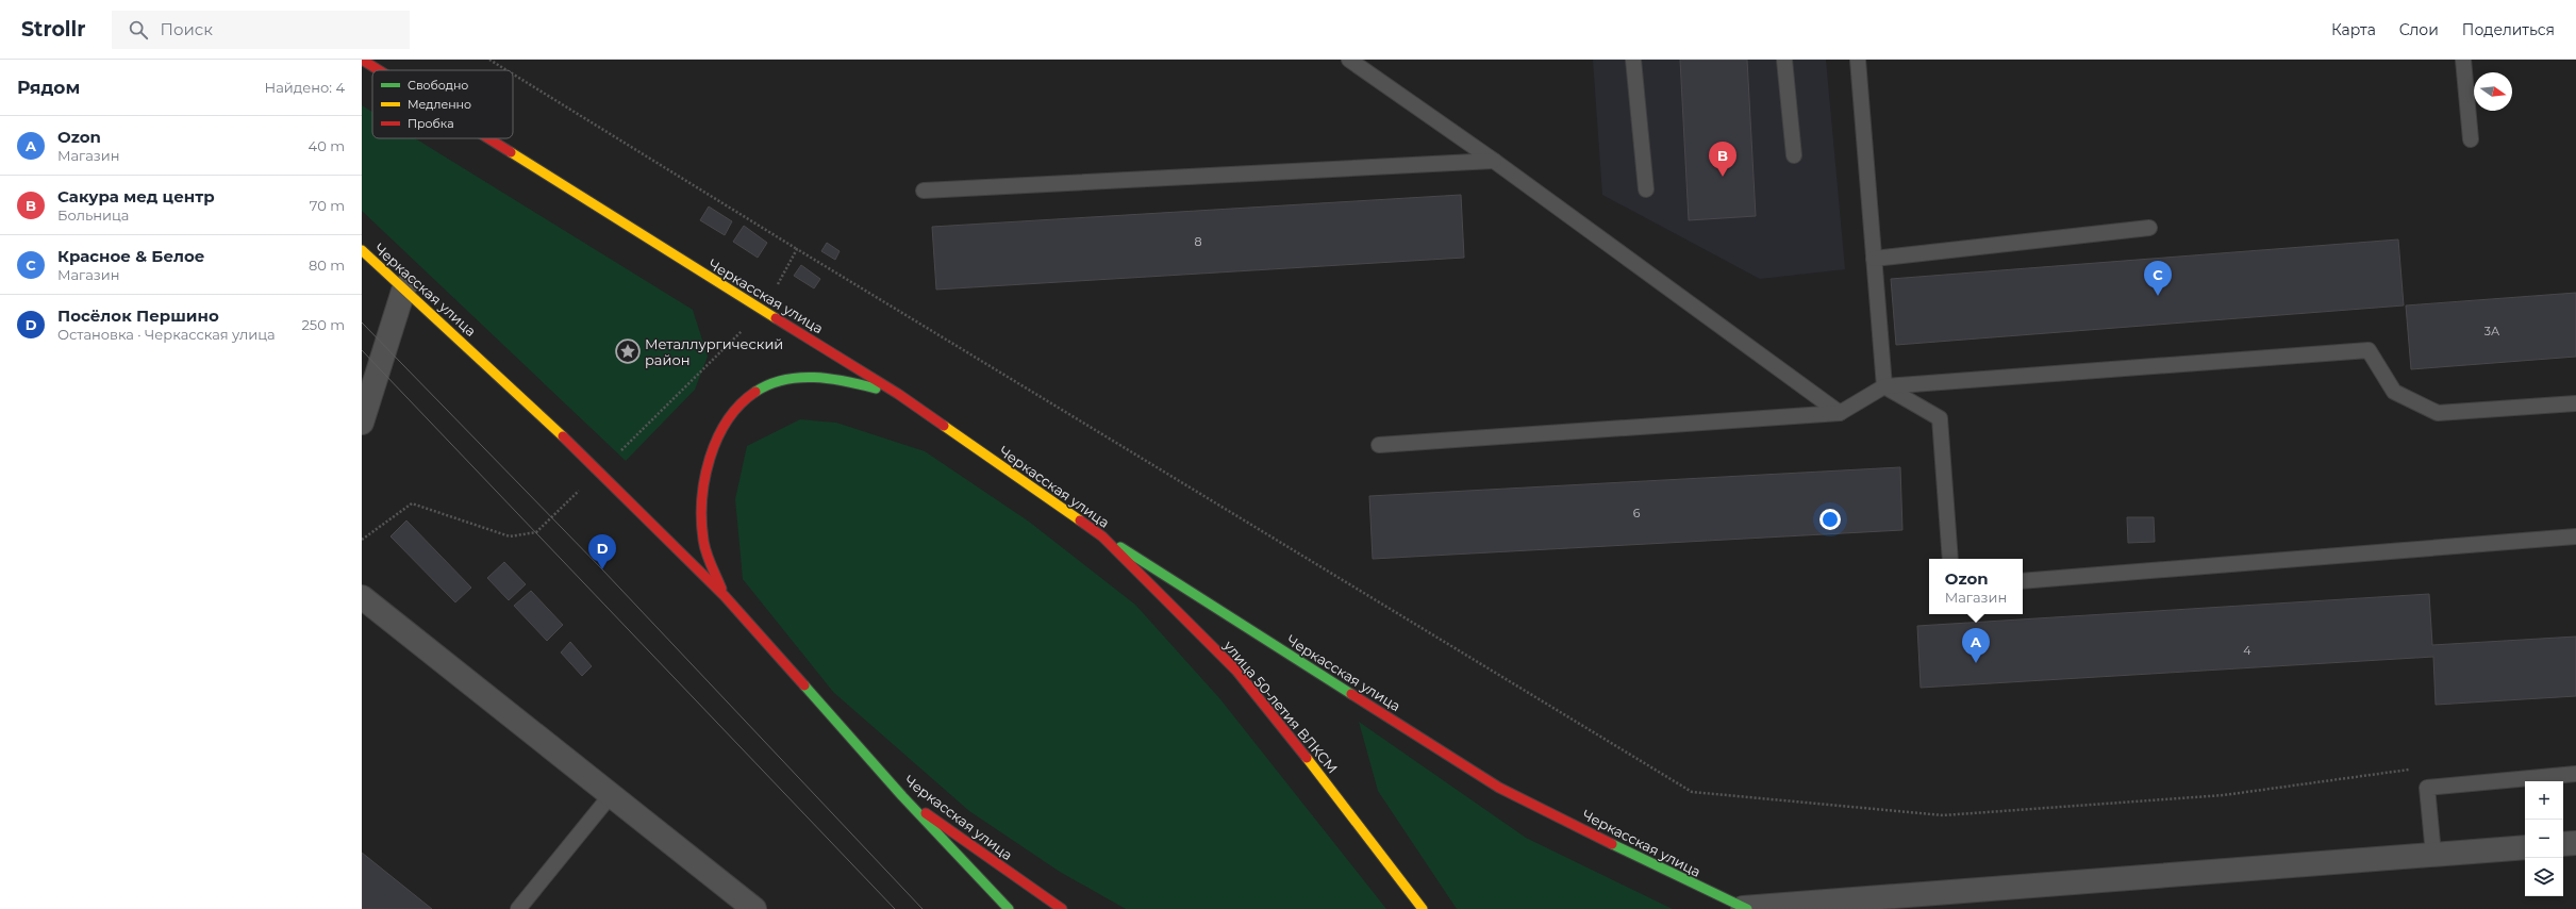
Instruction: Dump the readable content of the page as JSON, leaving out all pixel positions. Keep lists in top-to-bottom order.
{
  "streets": {
    "main road": ["Черкасская улица", "улица 50-летия ВЛКСМ"]
  },
  "crossings": [
    ["Черкасская улица", "улица 50-летия ВЛКСМ"]
  ],
  "places": {
    "place": ["Металлургический район"]
  },
  "house_numbers": [
    "8",
    "3А",
    "6",
    "4"
  ],
  "legend": ["Свободно", "Медленно", "Пробка"],
  "north": "right",
  "page": {
    "header": "Strollr",
    "search": "Поиск",
    "nav": ["Карта", "Слои", "Поделиться"],
    "heading": ["Рядом", "Найдено: 4"],
    "list": [
      {
        "mark": "A",
        "name": "Ozon",
        "note": "Магазин",
        "value": "40 m"
      },
      {
        "mark": "B",
        "name": "Сакура мед центр",
        "note": "Больница",
        "value": "70 m"
      },
      {
        "mark": "C",
        "name": "Красное & Белое",
        "note": "Магазин",
        "value": "80 m"
      },
      {
        "mark": "D",
        "name": "Посёлок Першино",
        "note": "Остановка · Черкасская улица",
        "value": "250 m"
      }
    ],
    "pins": [
      "B",
      "C",
      "D",
      "A"
    ],
    "popup": ["Ozon", "Магазин"],
    "map_buttons": ["+", "−"]
  }
}
